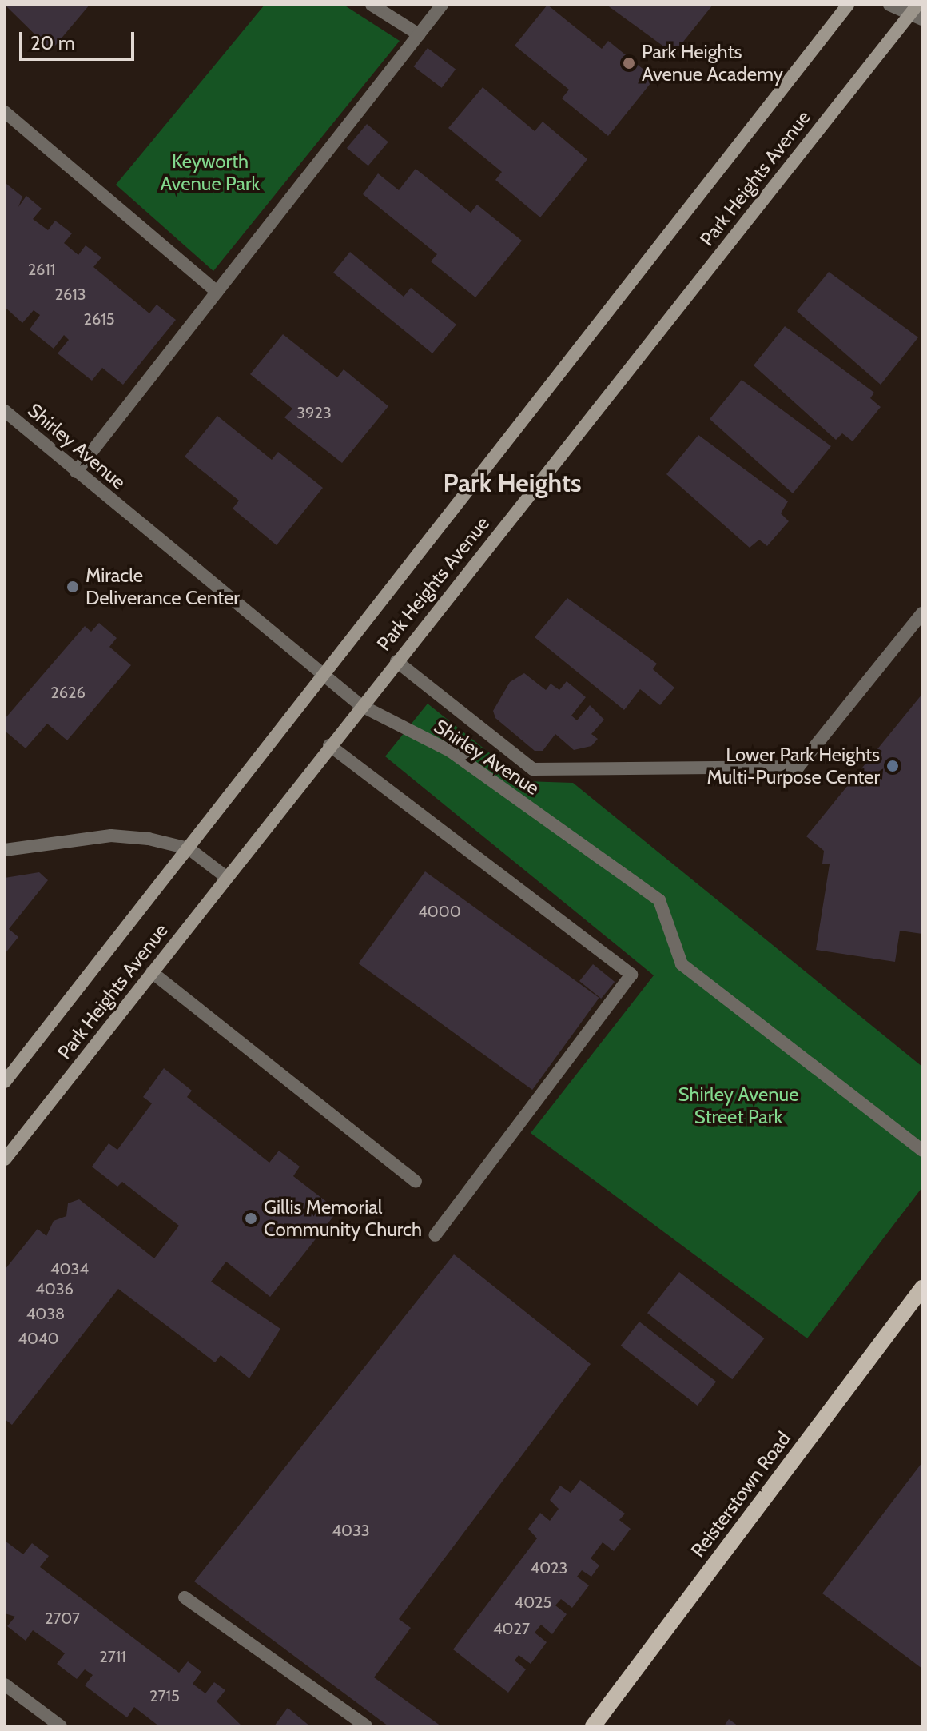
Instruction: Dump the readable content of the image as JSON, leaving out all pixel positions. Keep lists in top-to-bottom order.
{
  "streets": {
    "main road": ["Park Heights Avenue", "Reisterstown Road"],
    "street": ["Shirley Avenue"]
  },
  "crossings": [
    ["Park Heights Avenue", "Shirley Avenue"]
  ],
  "districts": ["Park Heights"],
  "parks": ["Keyworth Avenue Park", "Shirley Avenue Street Park"],
  "places": [
    "Park Heights Avenue Academy",
    "Miracle Deliverance Center",
    "Lower Park Heights Multi-Purpose Center",
    "Gillis Memorial Community Church"
  ],
  "house_numbers": [
    "2611",
    "2613",
    "2615",
    "3923",
    "2626",
    "4000",
    "4034",
    "4036",
    "4038",
    "4040",
    "4033",
    "4023",
    "4025",
    "2707",
    "4027",
    "2711",
    "2715"
  ],
  "scale_bar": "20 m"
}
